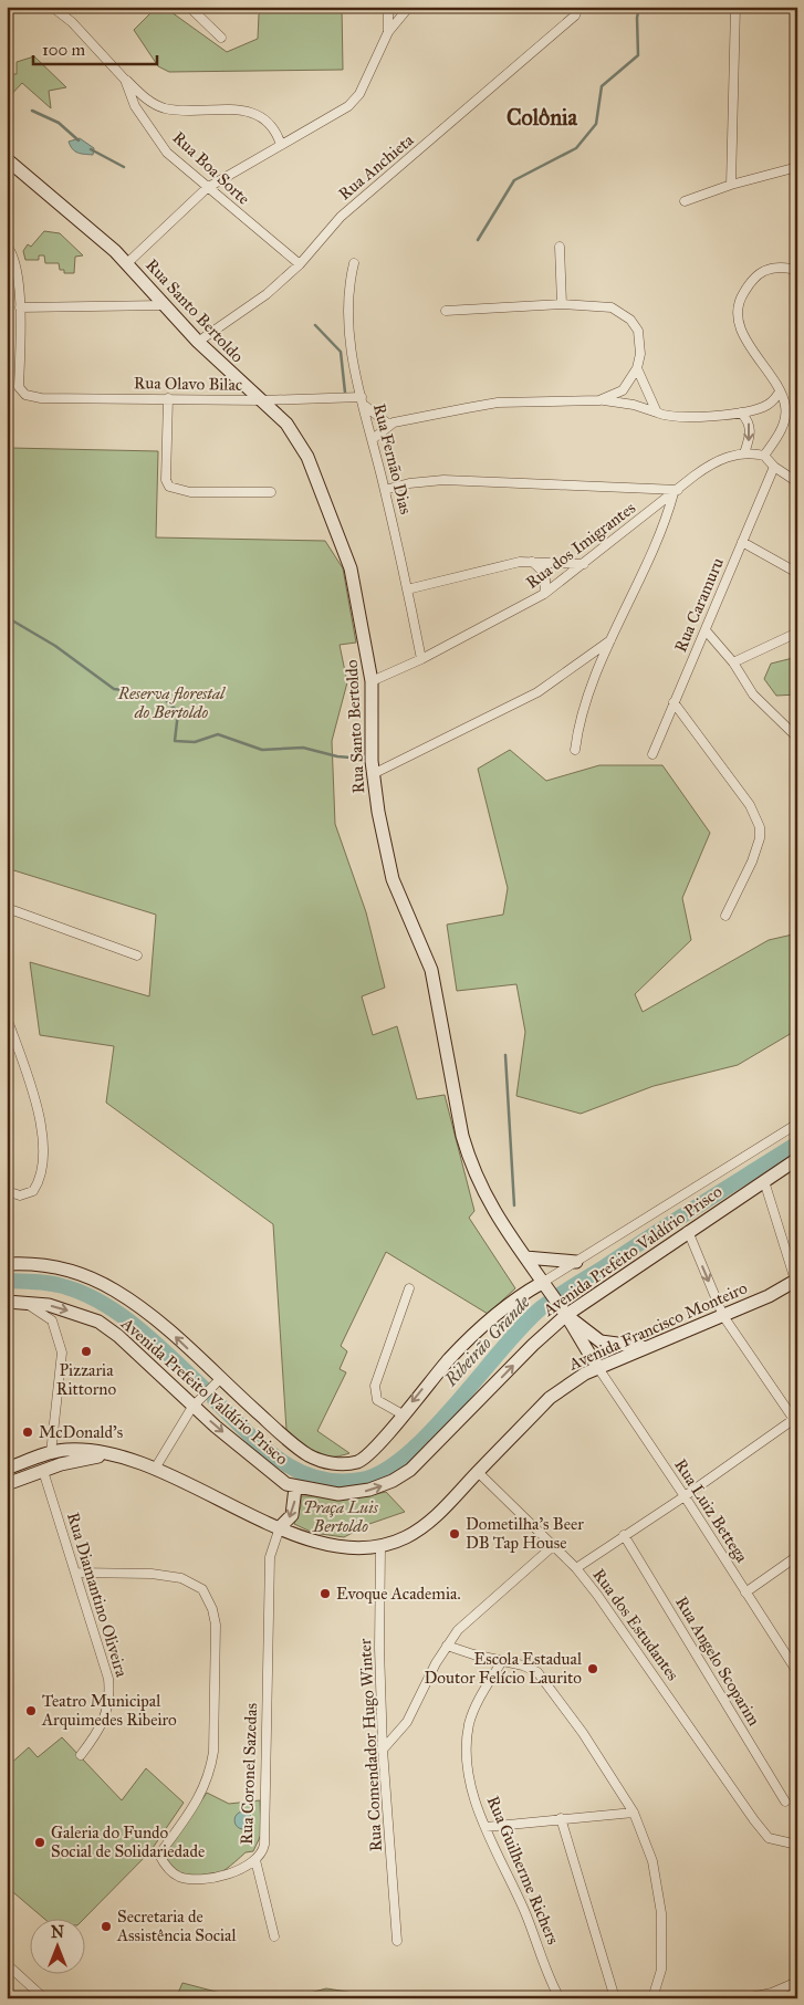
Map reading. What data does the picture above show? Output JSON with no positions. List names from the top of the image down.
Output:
{
  "streets": {
    "main road": ["Rua Santo Bertoldo", "Avenida Prefeito Valdírio Prisco", "Avenida Francisco Monteiro"],
    "street": [
      "Rua Anchieta",
      "Rua Boa Sorte",
      "Rua Olavo Bilac",
      "Rua Fernão Dias",
      "Rua dos Imigrantes",
      "Rua Caramuru",
      "Rua Luiz Bettega",
      "Rua Diamantino Oliveira",
      "Rua dos Estudantes",
      "Rua Angelo Scoparim",
      "Rua Comendador Hugo Winter",
      "Rua Coronel Sazedas",
      "Rua Guilherme Richers"
    ]
  },
  "crossings": [
    ["Rua Anchieta", "Rua Boa Sorte"],
    ["Rua Anchieta", "Rua Santo Bertoldo"],
    ["Rua Santo Bertoldo", "Rua Olavo Bilac"],
    ["Rua Santo Bertoldo", "Rua dos Imigrantes"],
    ["Rua Santo Bertoldo", "Avenida Prefeito Valdírio Prisco"],
    ["Rua Olavo Bilac", "Rua Fernão Dias"],
    ["Rua Fernão Dias", "Rua dos Imigrantes"],
    ["Avenida Francisco Monteiro", "Rua Luiz Bettega"],
    ["Avenida Francisco Monteiro", "Rua Diamantino Oliveira"],
    ["Avenida Francisco Monteiro", "Rua dos Estudantes"],
    ["Avenida Francisco Monteiro", "Rua Comendador Hugo Winter"],
    ["Avenida Francisco Monteiro", "Rua Coronel Sazedas"],
    ["Rua Diamantino Oliveira", "Rua Coronel Sazedas"]
  ],
  "districts": ["Colônia"],
  "water": ["Ribeirão Grande"],
  "parks": ["Reserva florestal do Bertoldo", "Praça Luis Bertoldo"],
  "places": [
    "Pizzaria Rittorno",
    "McDonald's",
    "Dometilha's Beer DB Tap House",
    "Evoque Academia.",
    "Escola Estadual Doutor Felício Laurito",
    "Teatro Municipal Arquimedes Ribeiro",
    "Galeria do Fundo Social de Solidariedade",
    "Secretaria de Assistência Social"
  ],
  "scale_bar": "100 m",
  "north": "top"
}
